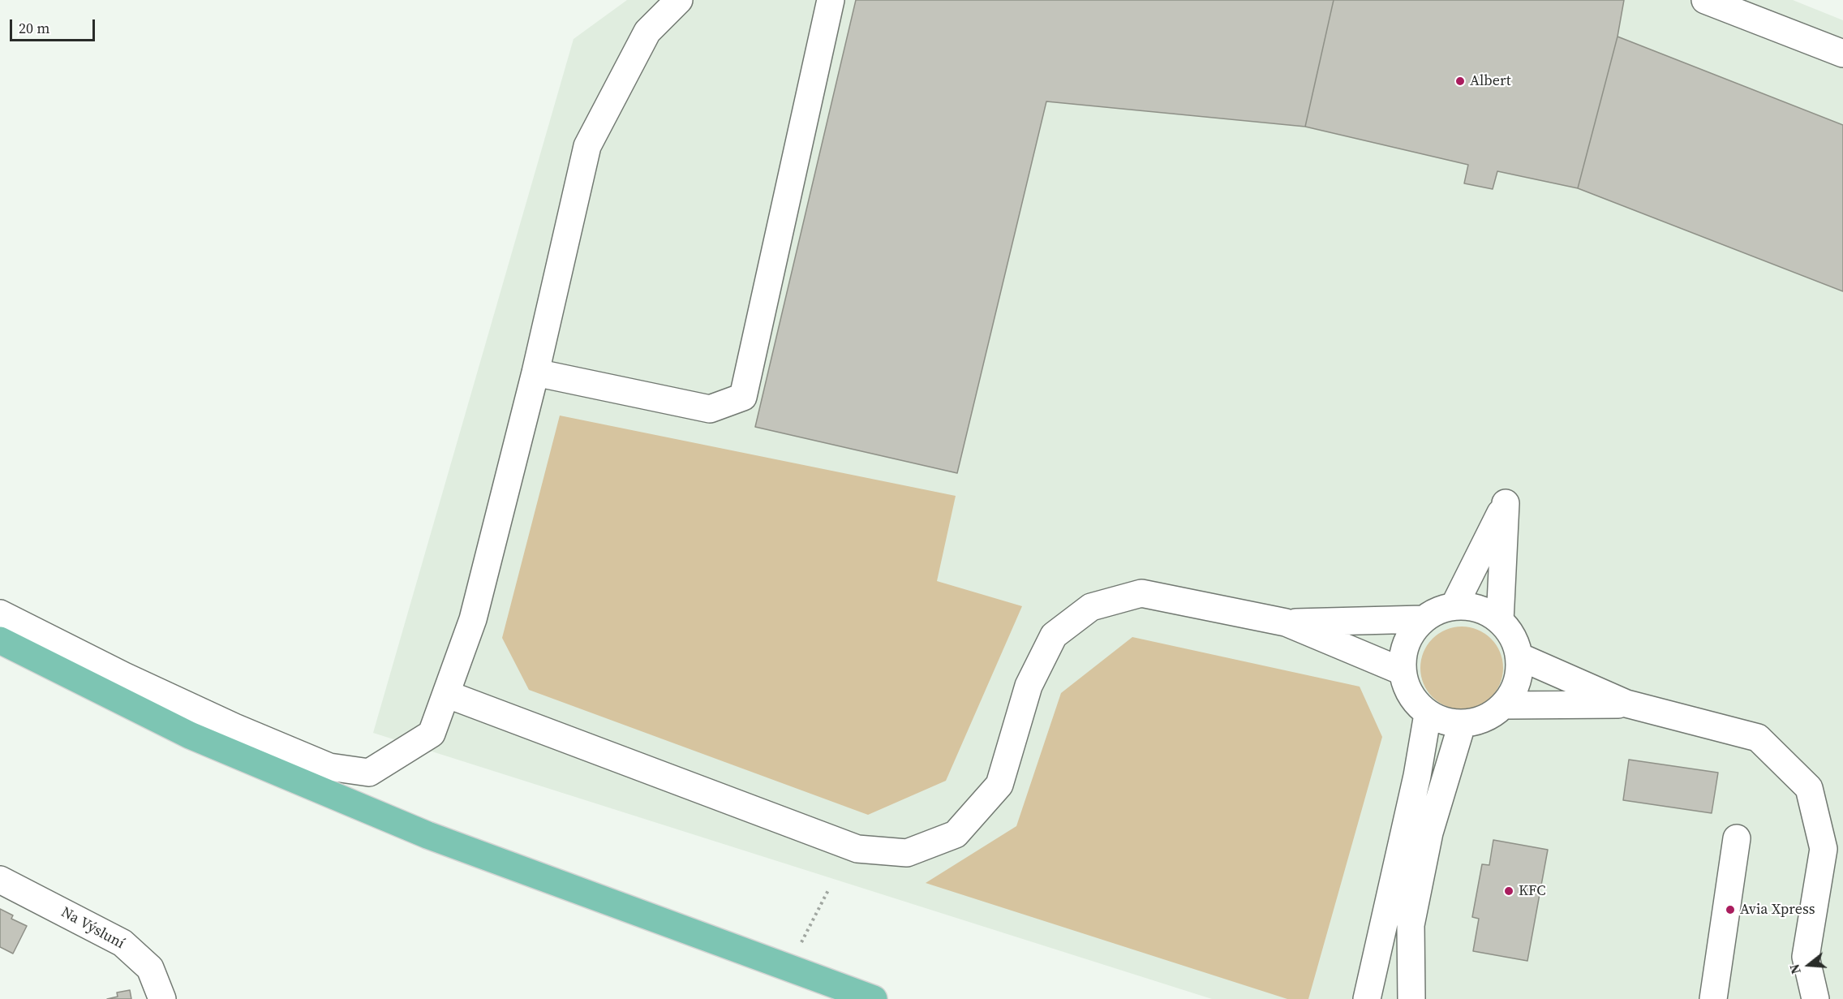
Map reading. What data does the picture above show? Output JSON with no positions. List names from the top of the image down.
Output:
{
  "streets": {
    "street": ["Na Výsluní"]
  },
  "places": ["Albert", "KFC", "Avia Xpress"],
  "scale_bar": "20 m",
  "north": "left"
}
